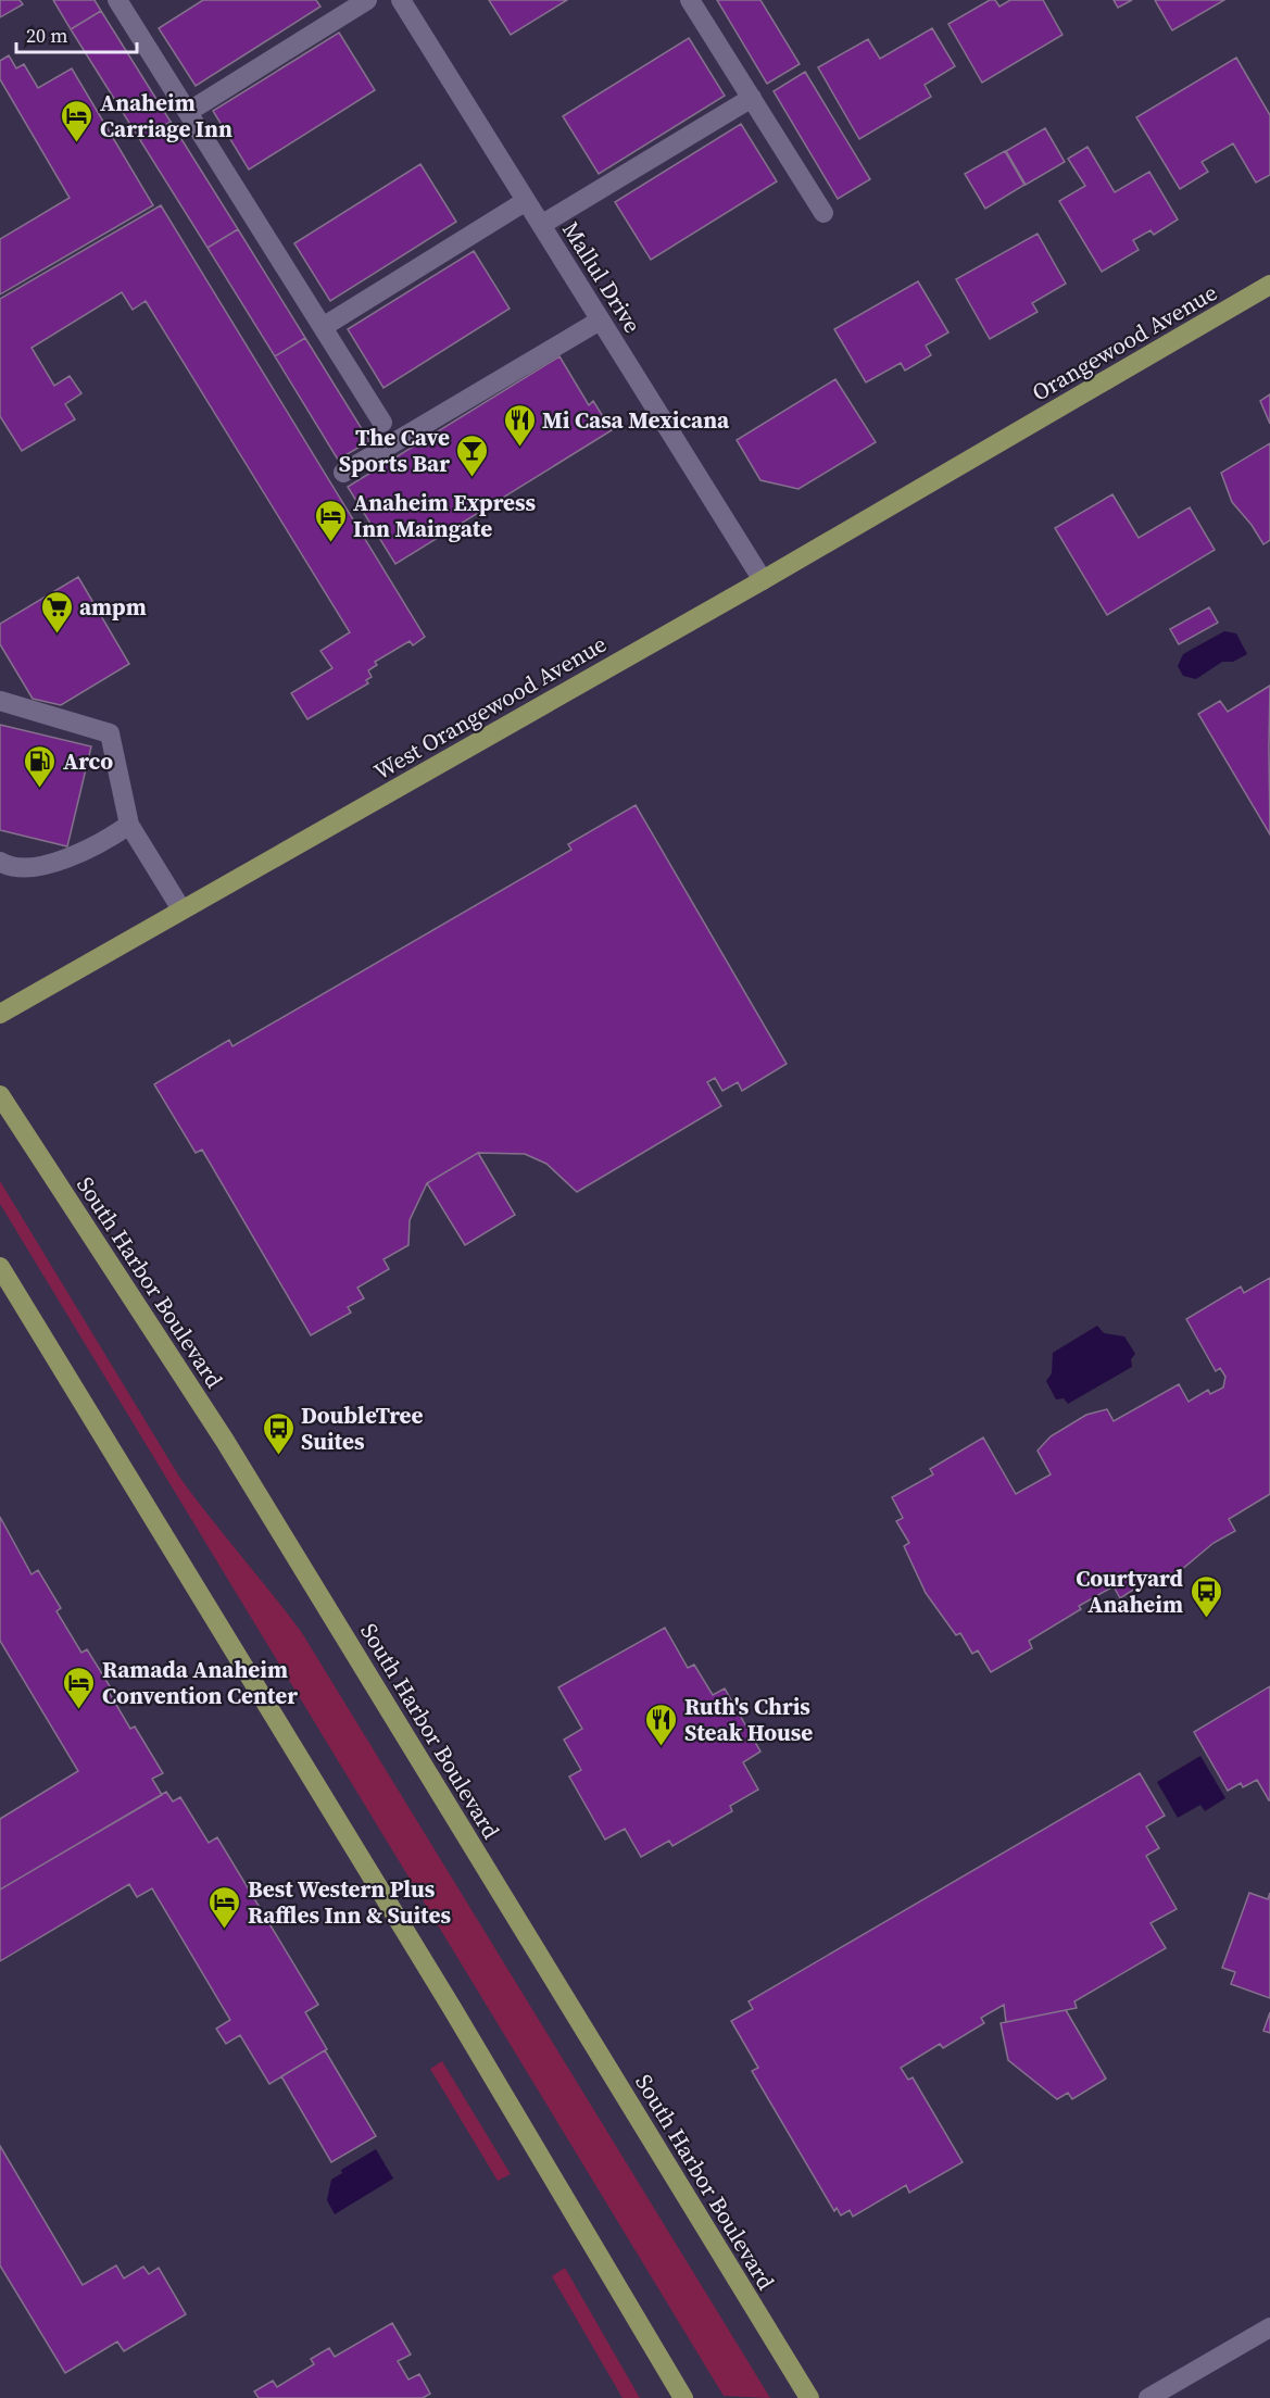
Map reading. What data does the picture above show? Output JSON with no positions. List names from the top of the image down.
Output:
{
  "streets": {
    "main road": ["Orangewood Avenue", "West Orangewood Avenue", "South Harbor Boulevard"],
    "street": ["Mallul Drive"]
  },
  "crossings": [
    ["Mallul Drive", "West Orangewood Avenue"],
    ["Orangewood Avenue", "West Orangewood Avenue"]
  ],
  "places": {
    "hotel": [
      "Anaheim Carriage Inn",
      "Anaheim Express Inn Maingate",
      "Ramada Anaheim Convention Center",
      "Best Western Plus Raffles Inn & Suites"
    ],
    "restaurant": ["Mi Casa Mexicana", "Ruth's Chris Steak House"],
    "bar": ["The Cave Sports Bar"],
    "supermarket": ["ampm"],
    "fuel station": ["Arco"],
    "bus stop": ["DoubleTree Suites", "Courtyard Anaheim"]
  },
  "scale_bar": "20 m"
}
